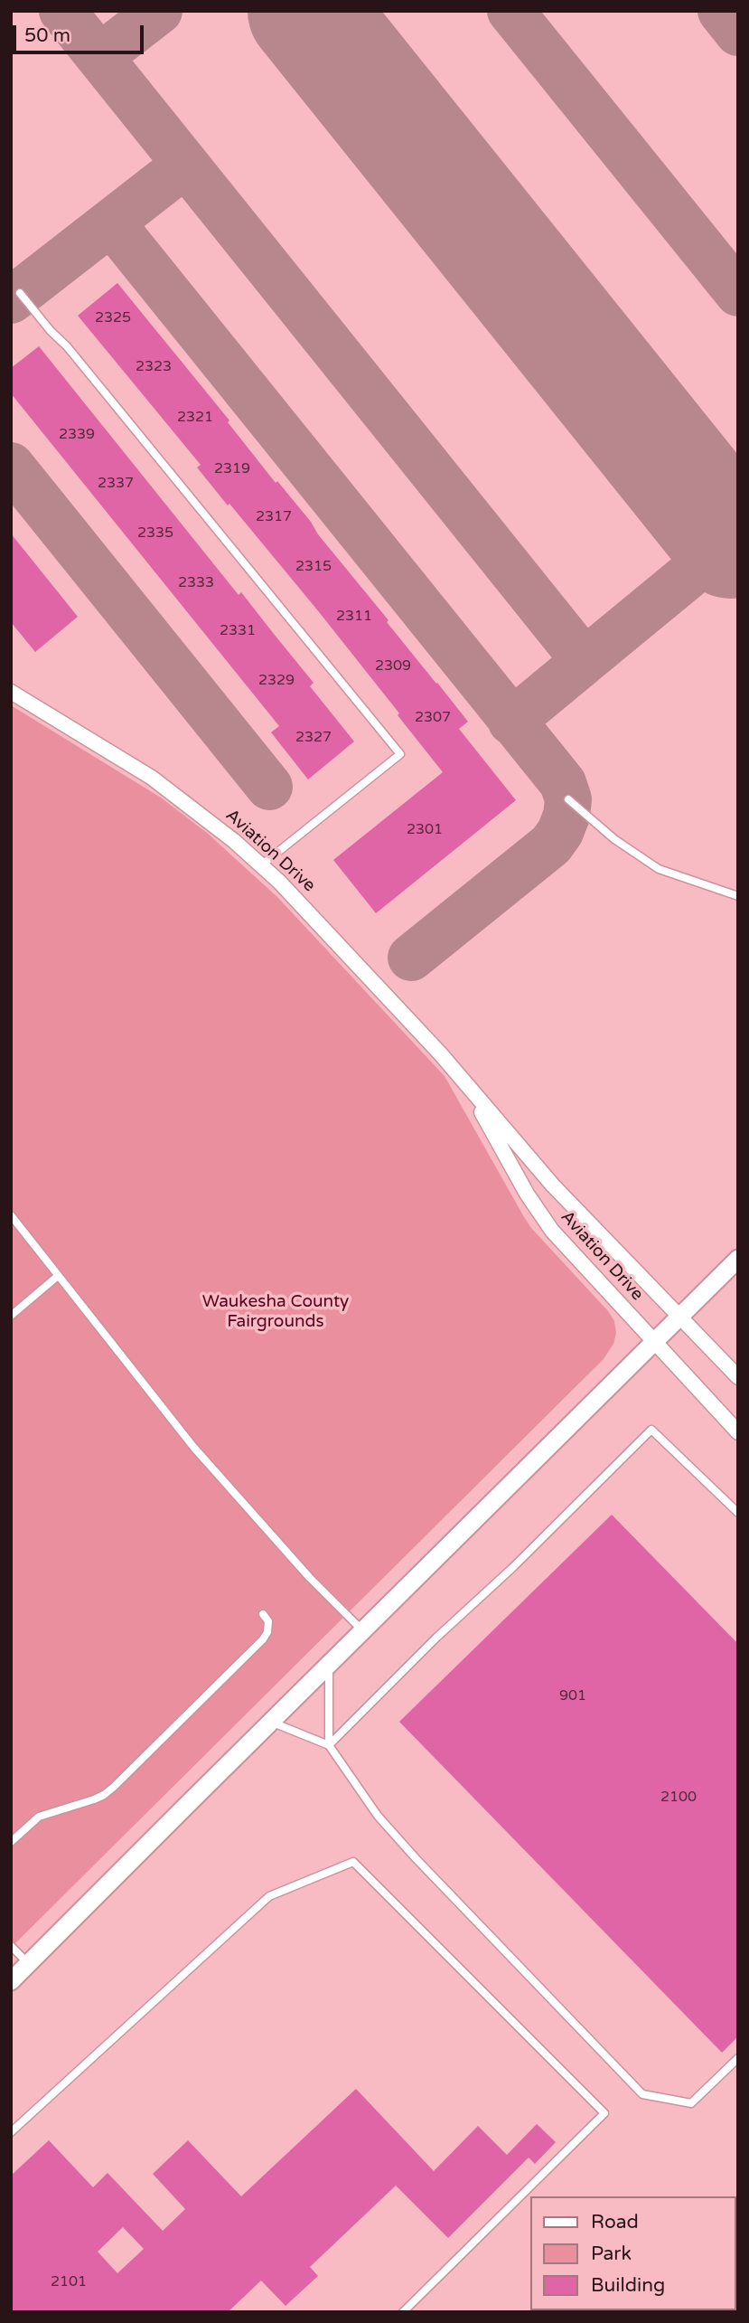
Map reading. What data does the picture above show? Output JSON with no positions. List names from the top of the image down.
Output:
{
  "streets": {
    "street": ["Aviation Drive"]
  },
  "parks": ["Waukesha County Fairgrounds"],
  "house_numbers": [
    "2325",
    "2323",
    "2321",
    "2339",
    "2319",
    "2337",
    "2317",
    "2335",
    "2315",
    "2333",
    "2311",
    "2331",
    "2309",
    "2329",
    "2307",
    "2327",
    "2301",
    "901",
    "2100",
    "2101"
  ],
  "legend": ["Road", "Park", "Building"],
  "scale_bar": "50 m"
}
